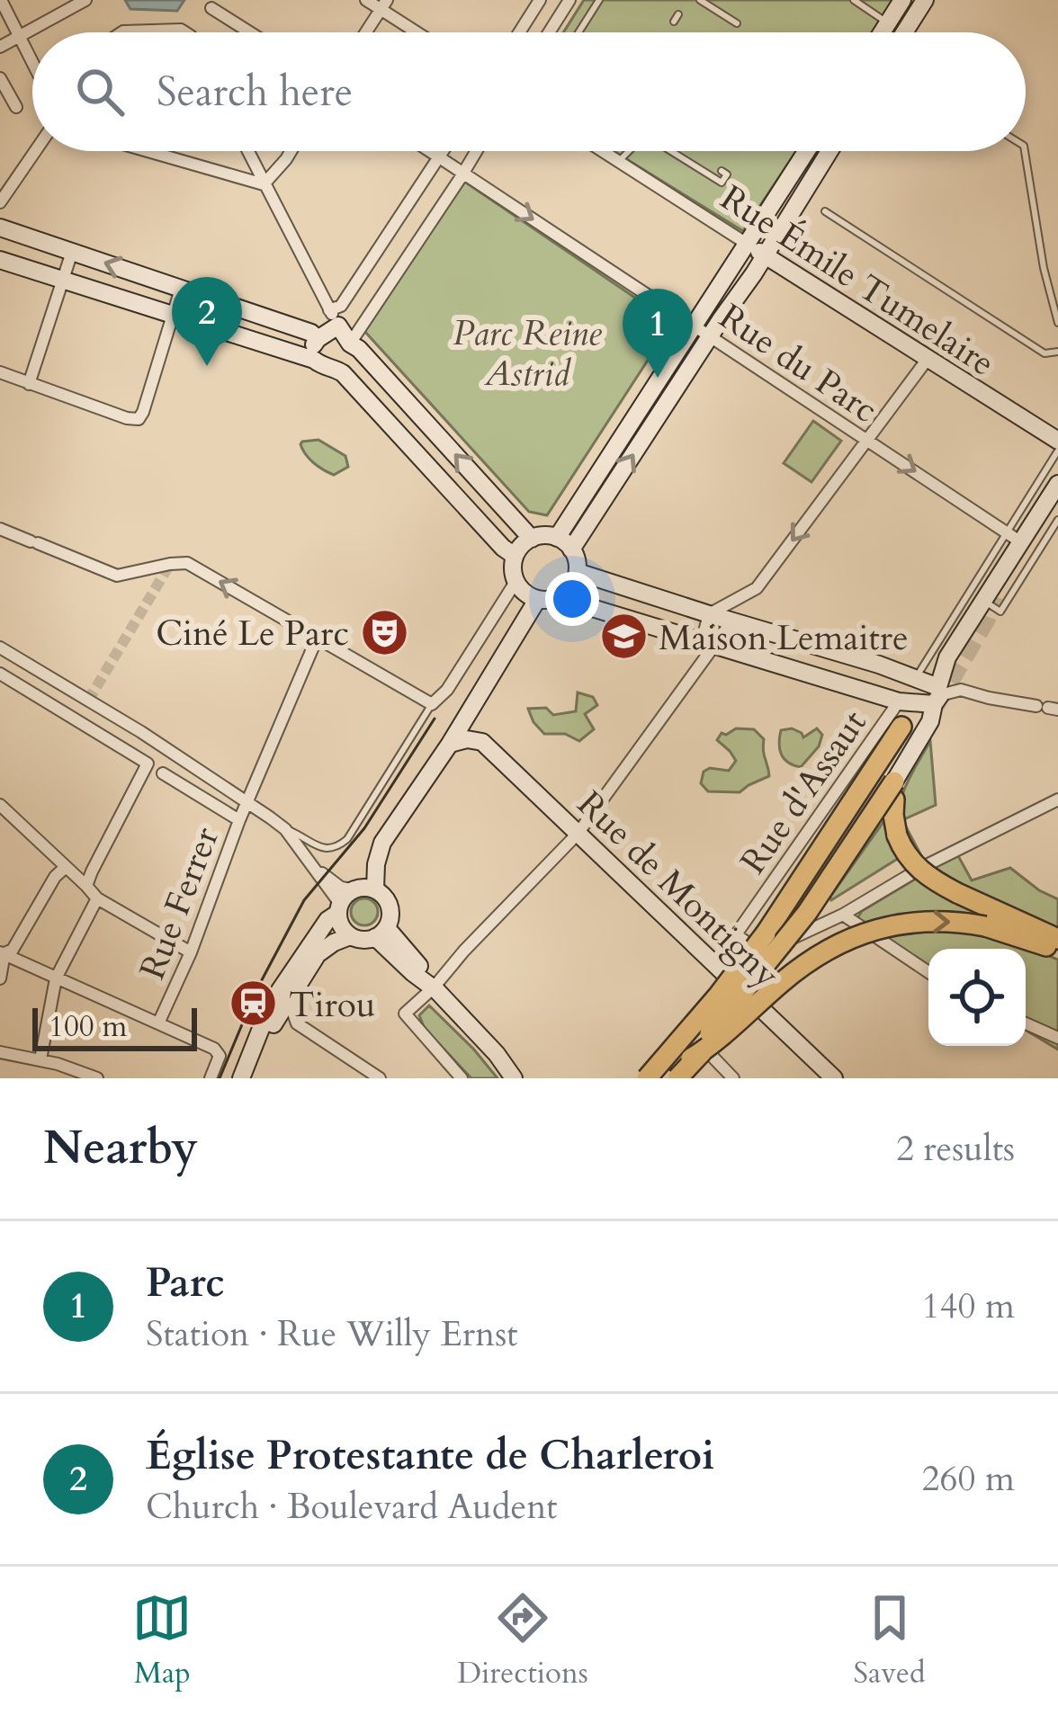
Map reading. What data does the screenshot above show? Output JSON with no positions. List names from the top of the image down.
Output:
{
  "streets": {
    "street": [
      "Rue Émile Tumelaire",
      "Rue du Parc",
      "Rue d'Assaut",
      "Rue de Montigny",
      "Rue Ferrer"
    ]
  },
  "one_way": ["Rue du Parc"],
  "parks": ["Parc Reine Astrid"],
  "places": {
    "theatre": ["Ciné Le Parc"],
    "school or university": ["Maison Lemaitre"],
    "station": ["Tirou"]
  },
  "scale_bar": "100 m",
  "page": {
    "search": "Search here",
    "pins": ["2", "1"],
    "scale": "100 m",
    "heading": ["Nearby", "2 results"],
    "list": [
      {
        "mark": "1",
        "name": "Parc",
        "note": "Station · Rue Willy Ernst",
        "value": "140 m"
      },
      {
        "mark": "2",
        "name": "Église Protestante de Charleroi",
        "note": "Church · Boulevard Audent",
        "value": "260 m"
      }
    ],
    "nav": ["Map", "Directions", "Saved"]
  }
}
